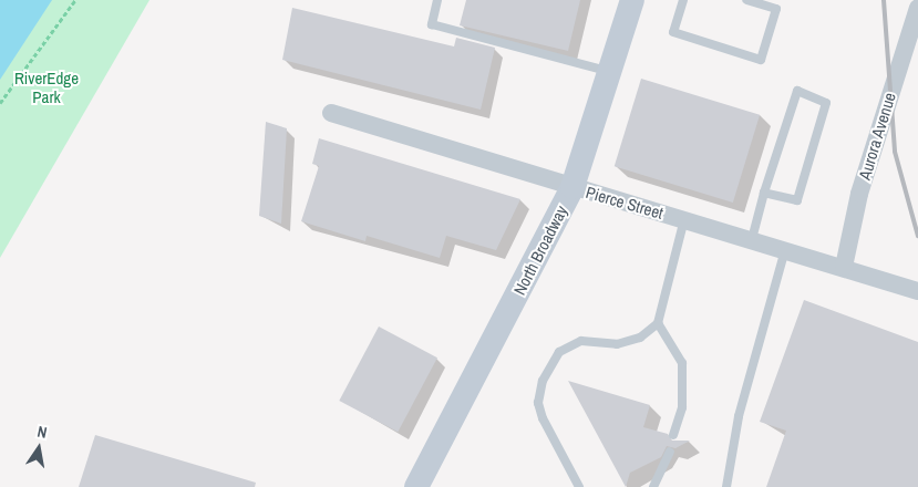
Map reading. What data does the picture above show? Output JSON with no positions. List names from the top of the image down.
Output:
{
  "streets": {
    "main road": ["North Broadway"],
    "street": ["Aurora Avenue", "Pierce Street"]
  },
  "crossings": [
    ["Aurora Avenue", "Pierce Street"],
    ["Pierce Street", "North Broadway"]
  ],
  "parks": ["RiverEdge Park"],
  "north": "top"
}
